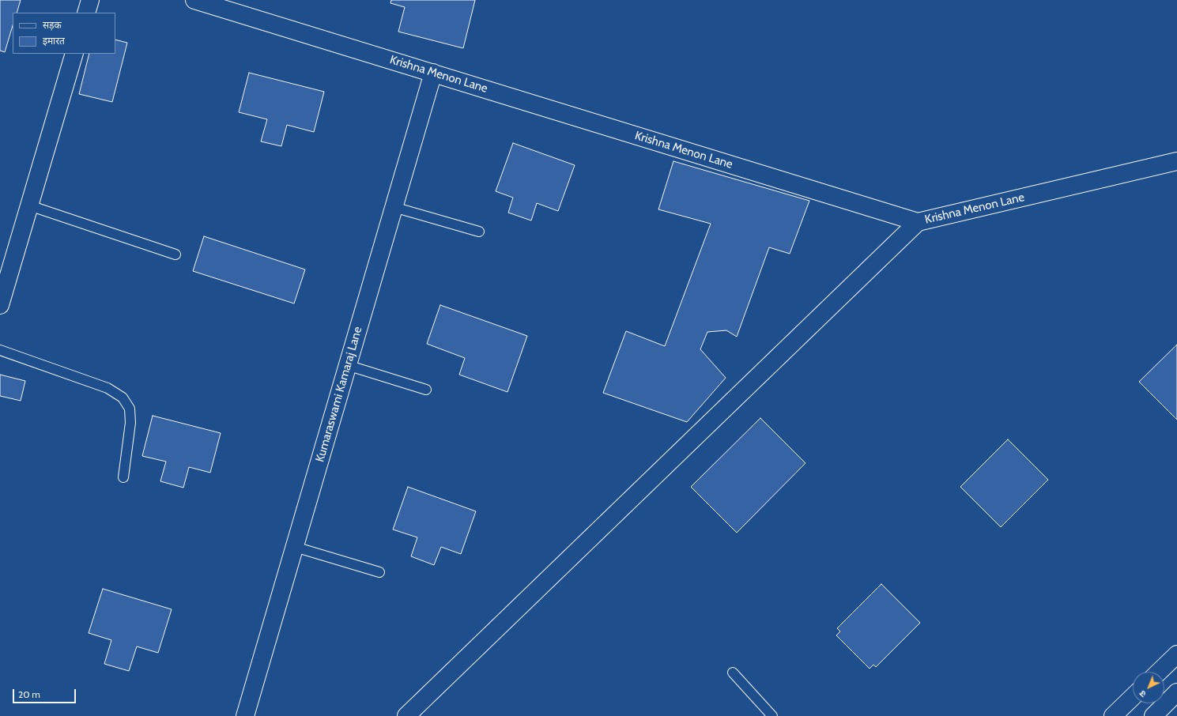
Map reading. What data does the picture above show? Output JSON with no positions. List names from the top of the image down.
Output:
{
  "streets": {
    "street": ["Krishna Menon Lane", "Kumaraswami Kamaraj Lane"]
  },
  "crossings": [
    ["Krishna Menon Lane", "Kumaraswami Kamaraj Lane"]
  ],
  "legend": ["सड़क", "इमारत"],
  "scale_bar": "20 m",
  "north": "bottom left"
}
